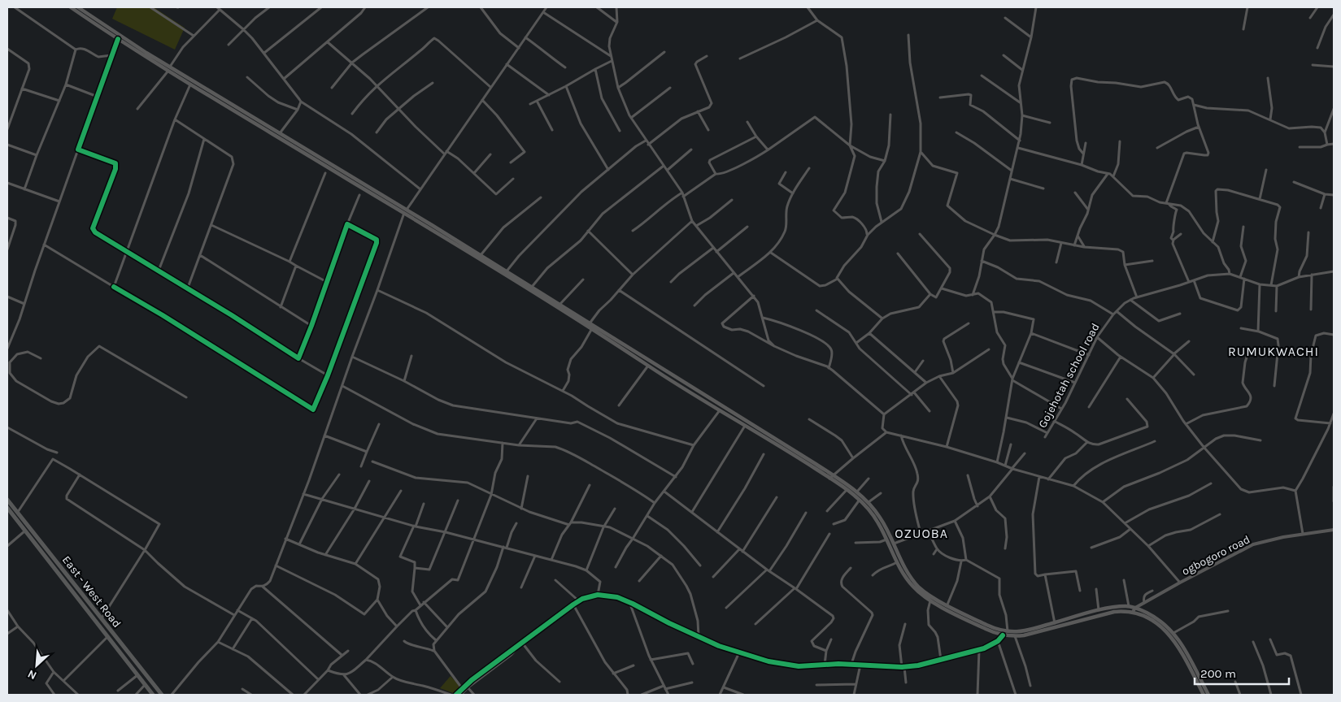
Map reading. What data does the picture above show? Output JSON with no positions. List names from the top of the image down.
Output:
{
  "streets": {
    "main road": ["East - West Road"],
    "street": ["Gojehotah school road", "ogbogoro road"]
  },
  "districts": ["RUMUKWACHI", "OZUOBA"],
  "scale_bar": "200 m",
  "north": "bottom left"
}
